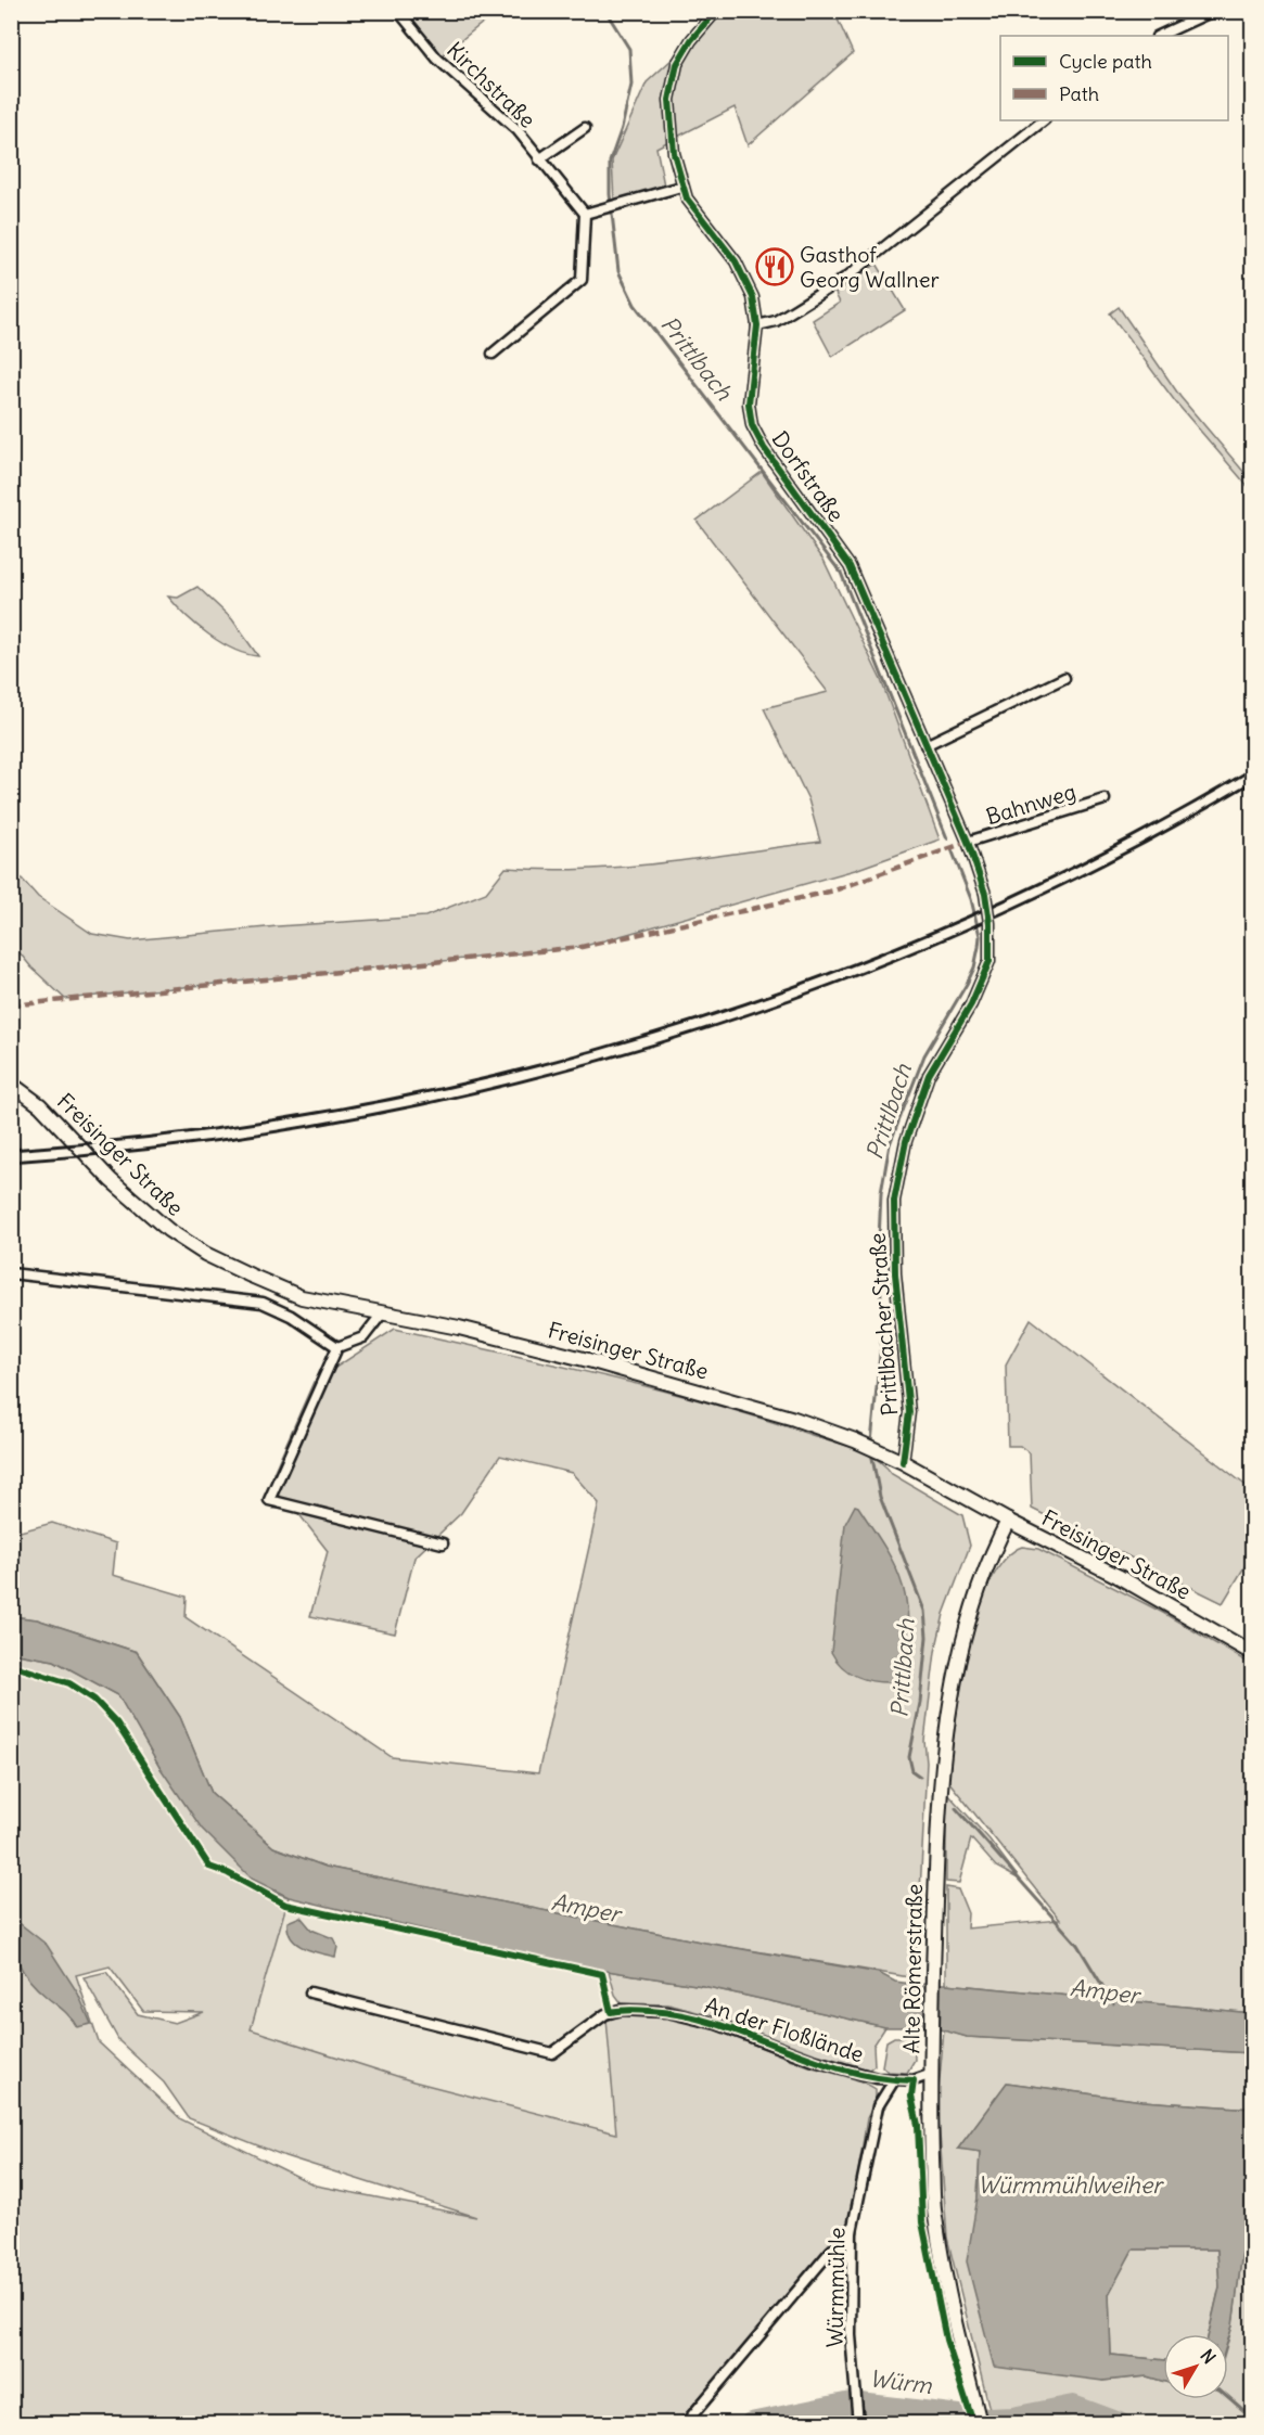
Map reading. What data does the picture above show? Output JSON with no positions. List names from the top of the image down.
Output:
{
  "streets": {
    "main road": ["Freisinger Straße", "Alte Römerstraße"],
    "street": [
      "Kirchstraße",
      "Dorfstraße",
      "Bahnweg",
      "Prittlbacher Straße",
      "An der Floßlände",
      "Würmmühle"
    ]
  },
  "crossings": [
    ["Dorfstraße", "Bahnweg"],
    ["Dorfstraße", "Prittlbacher Straße"],
    ["Freisinger Straße", "Prittlbacher Straße"],
    ["Freisinger Straße", "Alte Römerstraße"],
    ["Alte Römerstraße", "An der Floßlände"],
    ["An der Floßlände", "Würmmühle"]
  ],
  "water": [
    "Prittlbach",
    "Amper",
    "Würmmühlweiher",
    "Würm"
  ],
  "places": {
    "restaurant": ["Gasthof Georg Wallner"]
  },
  "legend": ["Cycle path", "Path"],
  "north": "top right"
}
